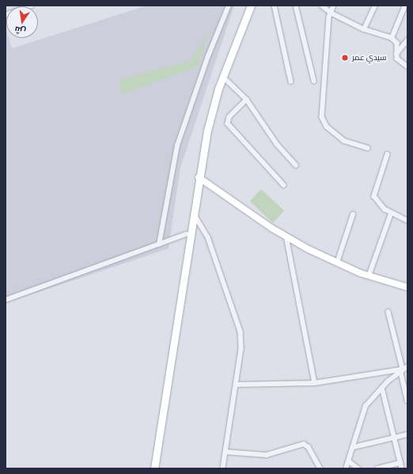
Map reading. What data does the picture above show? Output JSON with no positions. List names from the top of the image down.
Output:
{
  "places": ["سيدي عمر"],
  "north": "bottom"
}
